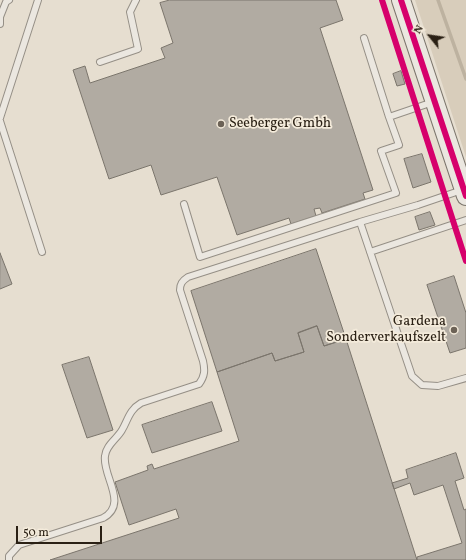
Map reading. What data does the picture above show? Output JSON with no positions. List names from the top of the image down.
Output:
{
  "places": ["Seeberger Gmbh", "Gardena Sonderverkaufszelt"],
  "scale_bar": "50 m",
  "north": "top left"
}
